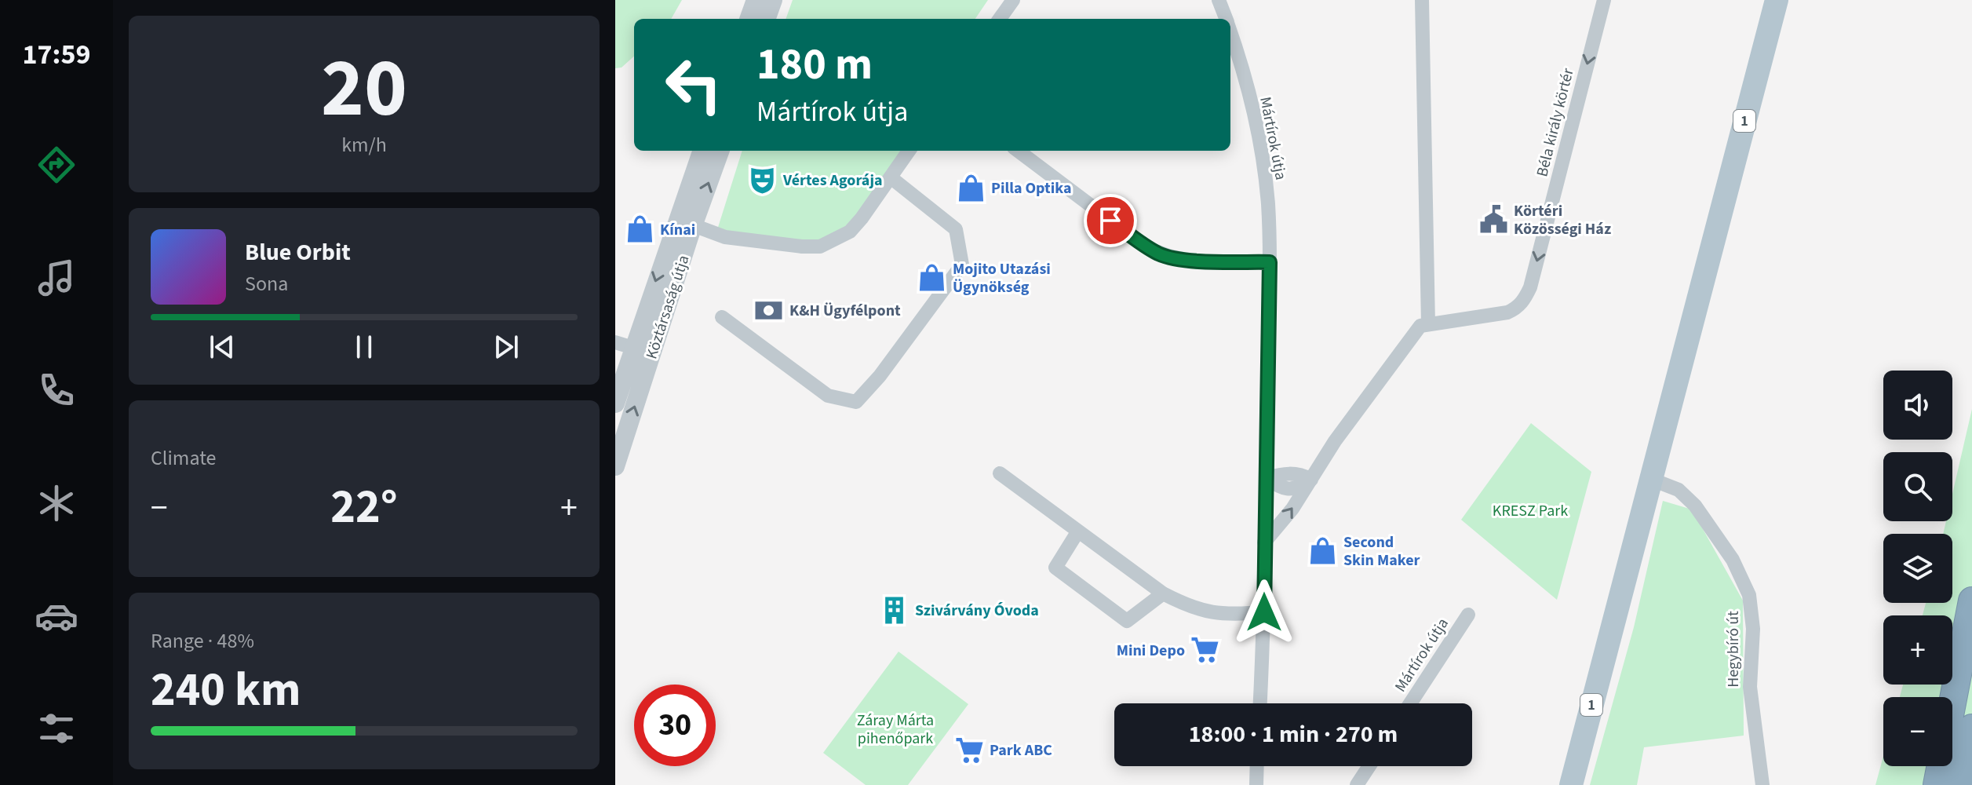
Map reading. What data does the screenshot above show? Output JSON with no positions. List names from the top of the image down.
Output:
{
  "streets": {
    "main road": ["1"],
    "street": [
      "Béla király körtér",
      "Mártírok útja",
      "Köztársaság útja",
      "Hegybíró út"
    ]
  },
  "crossings": [
    ["1", "Hegybíró út"]
  ],
  "one_way": ["Béla király körtér"],
  "parks": ["KRESZ Park", "Záray Márta pihenőpark"],
  "places": {
    "theatre": ["Vértes Agorája"],
    "shop": [
      "Pilla Optika",
      "Kínai",
      "Mojito Utazási Ügynökség",
      "Second Skin Maker"
    ],
    "public building": ["Körtéri Közösségi Ház"],
    "bank": ["K&H Ügyfélpont"],
    "building": ["Szivárvány Óvoda"],
    "supermarket": ["Mini Depo", "Park ABC"]
  },
  "page": {
    "tabs": "17:59",
    "tile": [
      ["20", "km/h"],
      "Climate",
      ["Range · 48%", "240 km"]
    ],
    "turn": ["180 m", "Mártírok útja"],
    "song": ["Blue Orbit", "Sona"],
    "map_buttons": ["+", "−"],
    "heat": ["−", "22°", "+"],
    "limit": "30",
    "trip": "18:00 · 1 min · 270 m"
  }
}
